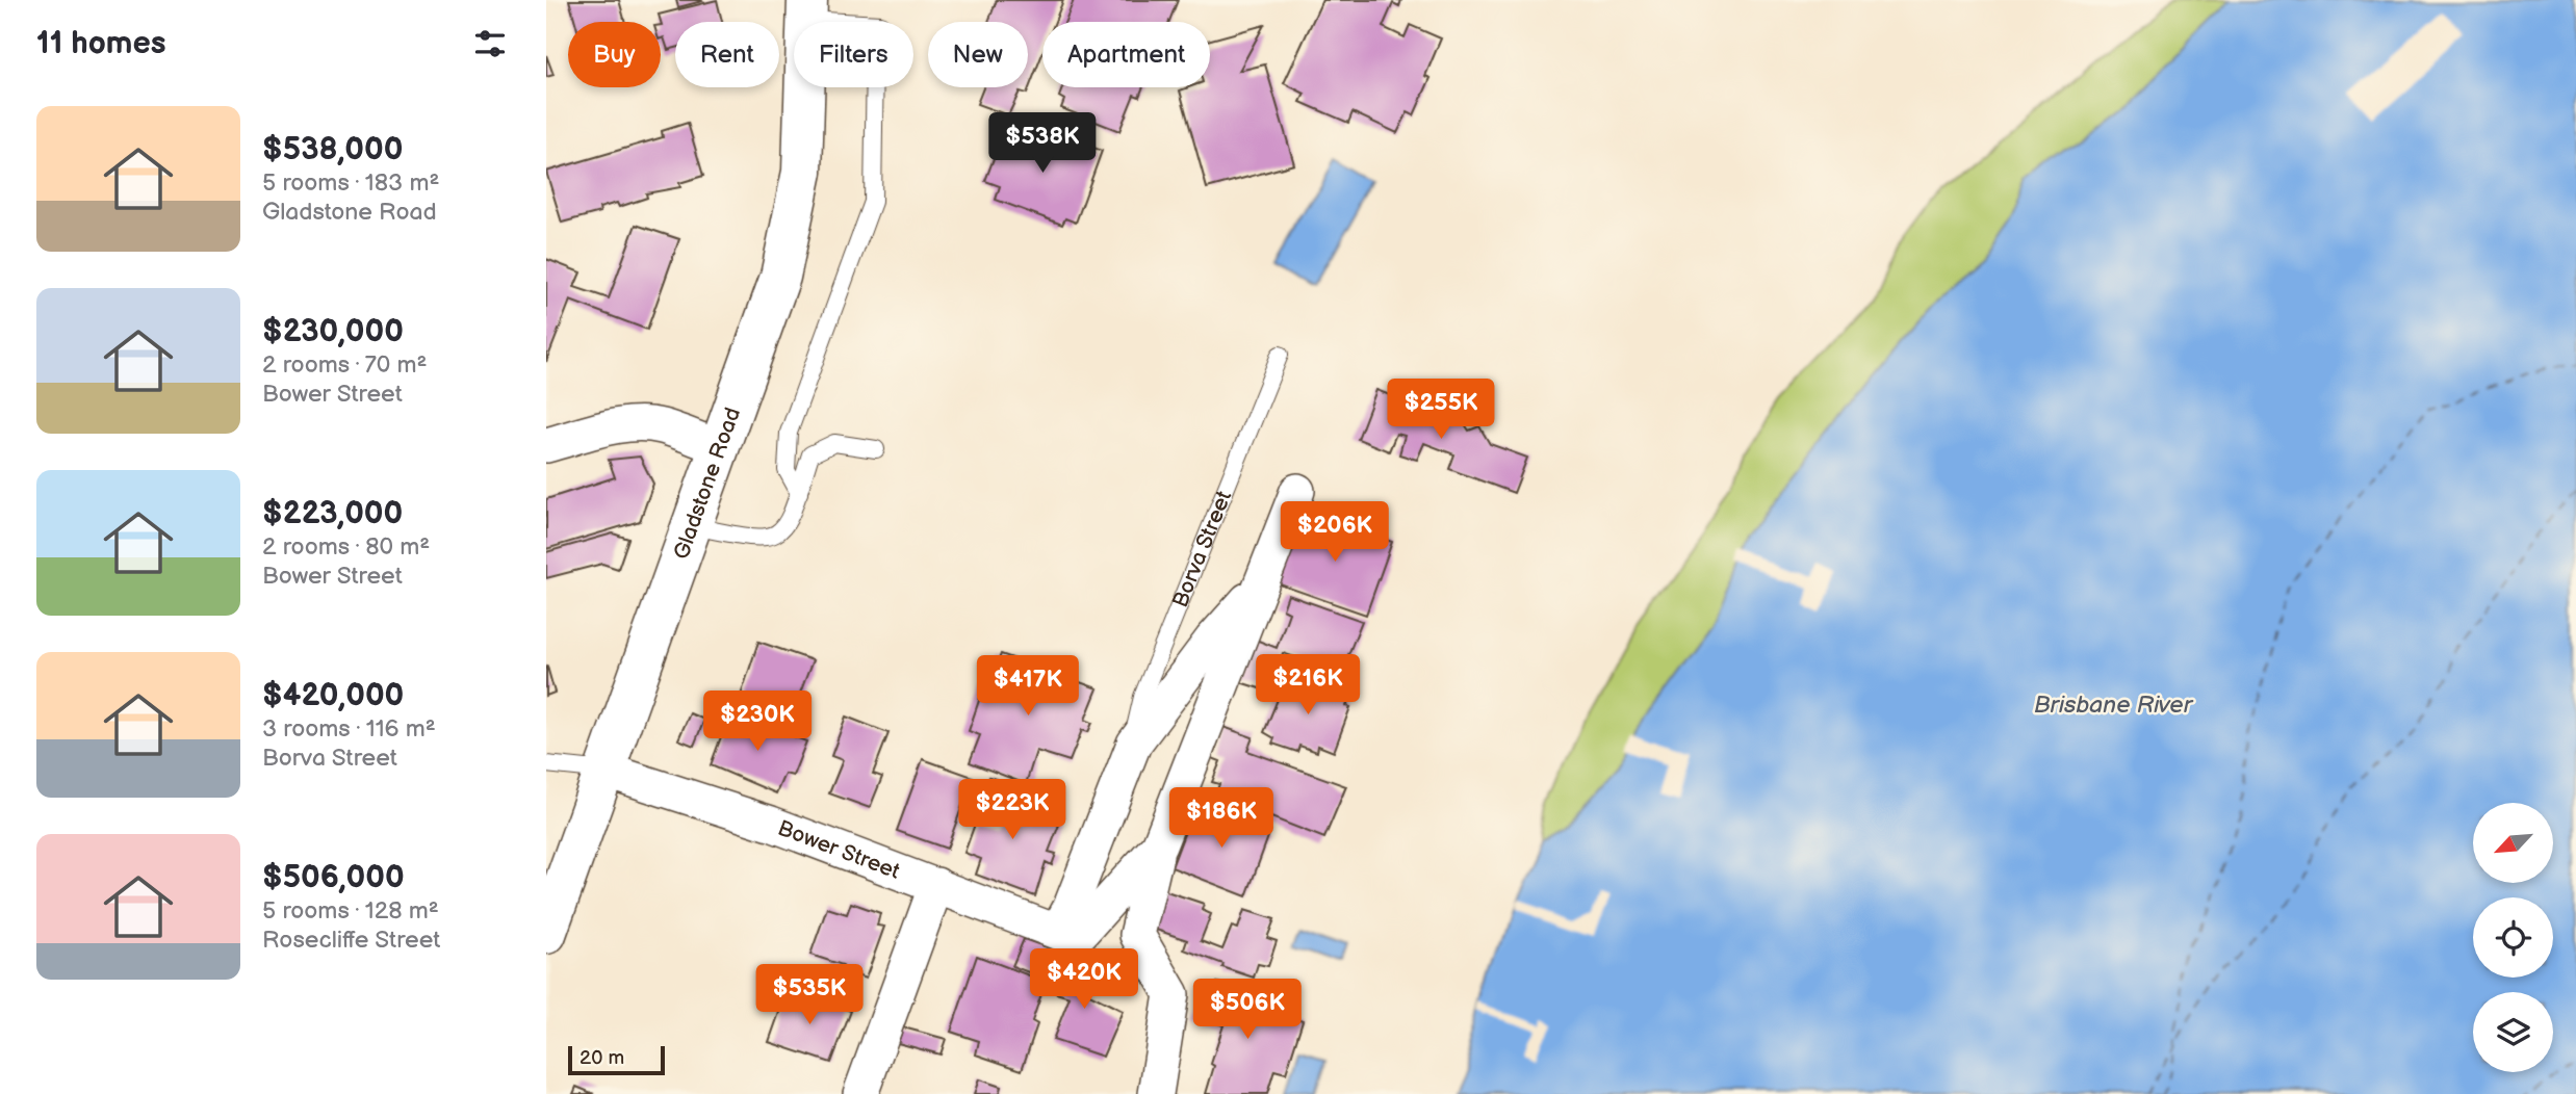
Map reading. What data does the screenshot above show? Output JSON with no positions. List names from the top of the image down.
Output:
{
  "streets": {
    "main road": ["Gladstone Road"],
    "street": ["Borva Street", "Bower Street"]
  },
  "crossings": [
    ["Gladstone Road", "Bower Street"],
    ["Borva Street", "Bower Street"]
  ],
  "water": ["Brisbane River"],
  "scale_bar": "20 m",
  "north": "bottom left",
  "page": {
    "heading": "11 homes",
    "chip": [
      "Buy",
      "Rent",
      "Filters",
      "New",
      "Apartment"
    ],
    "list": [
      {
        "name": "$538,000",
        "note": "5 rooms · 183 m² · Gladstone Road"
      },
      {
        "name": "$230,000",
        "note": "2 rooms · 70 m² · Bower Street"
      },
      {
        "name": "$223,000",
        "note": "2 rooms · 80 m² · Bower Street"
      },
      {
        "name": "$420,000",
        "note": "3 rooms · 116 m² · Borva Street"
      },
      {
        "name": "$506,000",
        "note": "5 rooms · 128 m² · Rosecliffe Street"
      }
    ],
    "price": [
      "$538K",
      "$255K",
      "$206K",
      "$216K",
      "$417K",
      "$230K",
      "$223K",
      "$186K",
      "$420K",
      "$535K",
      "$506K"
    ],
    "scale": "20 m"
  }
}
